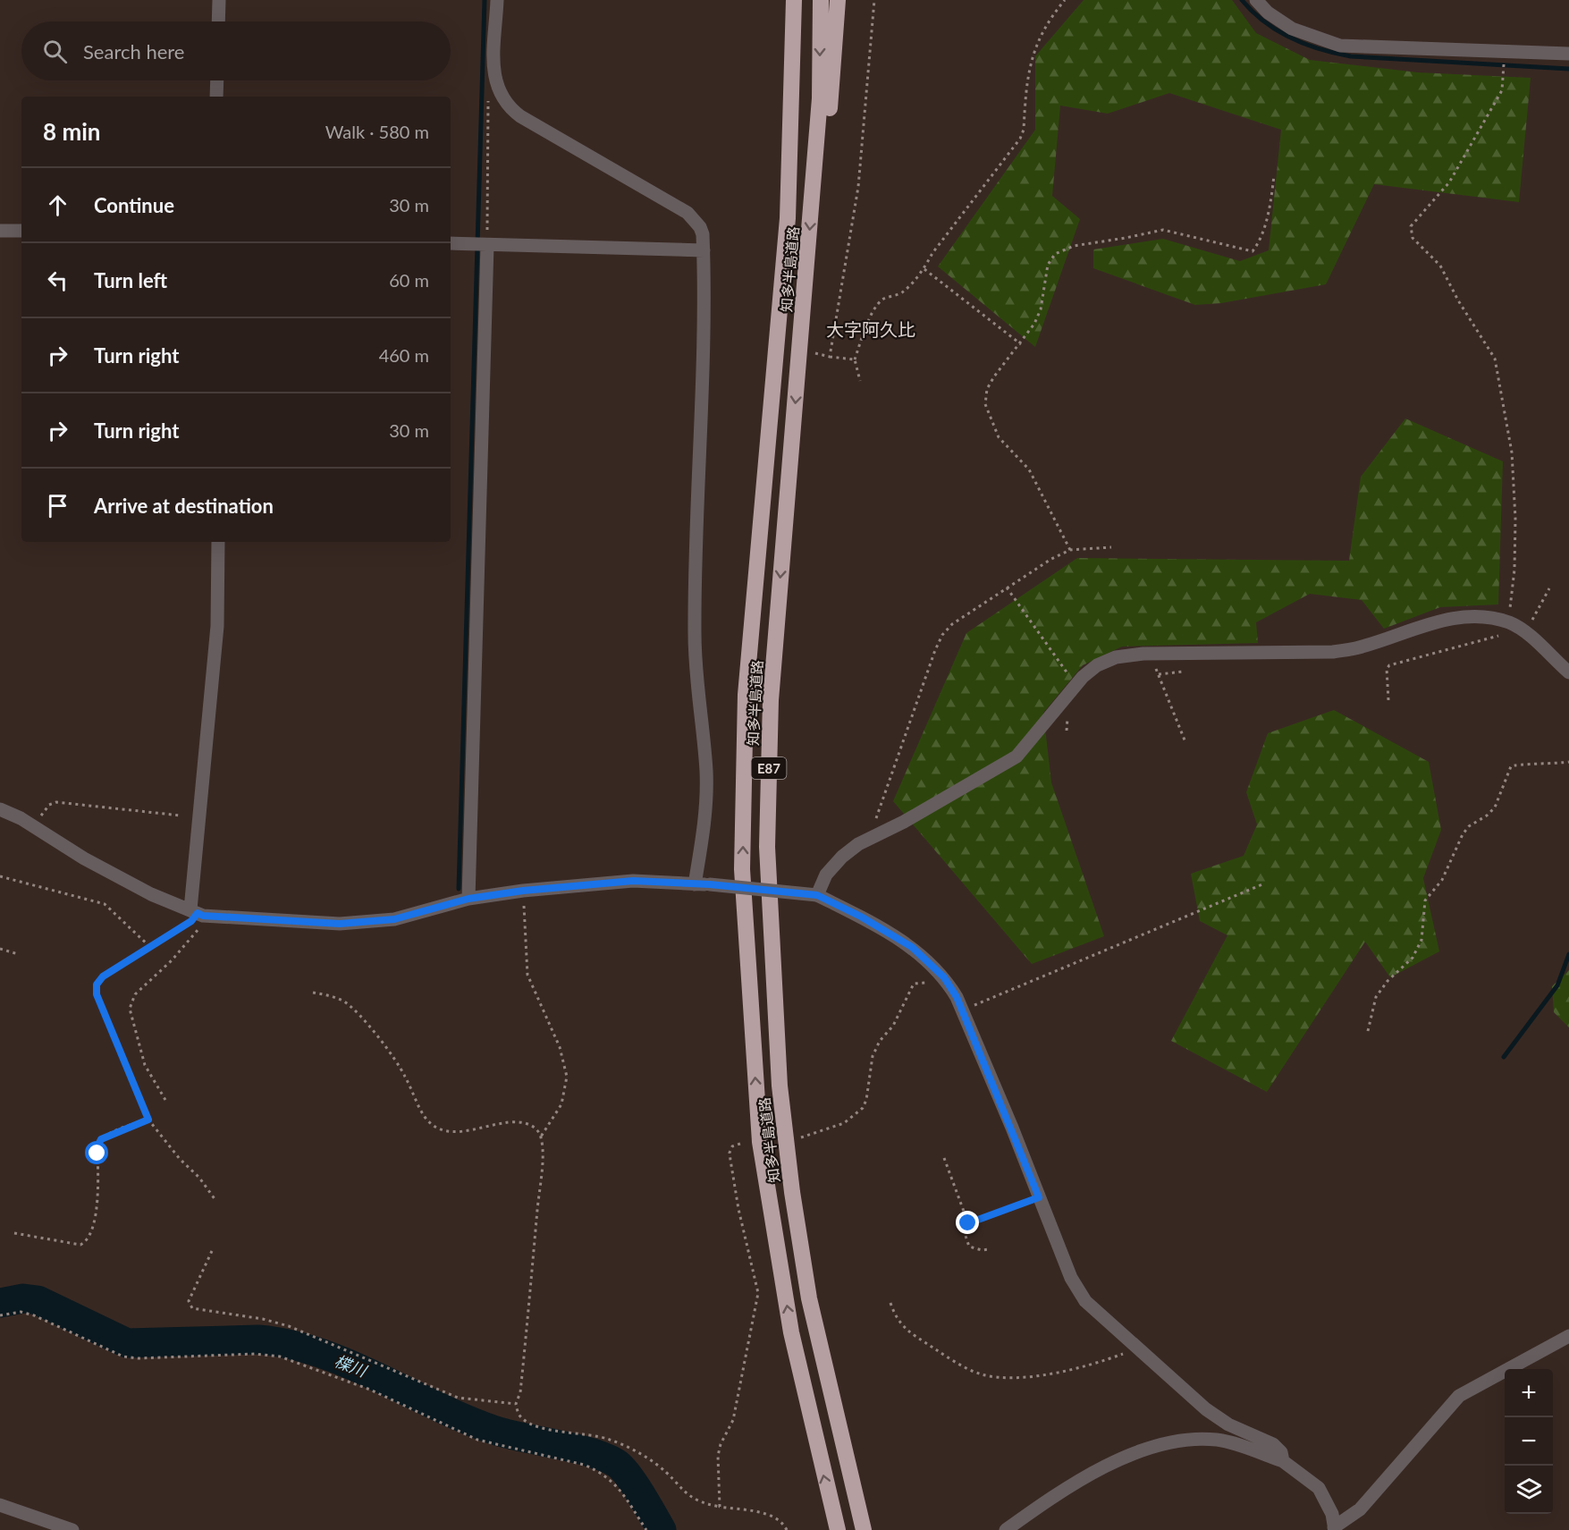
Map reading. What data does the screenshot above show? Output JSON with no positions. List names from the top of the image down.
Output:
{
  "streets": {
    "highway": ["知多半島道路", "E87"]
  },
  "districts": ["大字阿久比"],
  "water": ["楪川"],
  "page": {
    "search": "Search here",
    "heading": ["8 min", "Walk · 580 m"],
    "list": [
      ["Continue", "30 m"],
      ["Turn left", "60 m"],
      ["Turn right", "460 m"],
      ["Turn right", "30 m"],
      "Arrive at destination"
    ],
    "map_buttons": ["+", "−"]
  }
}
